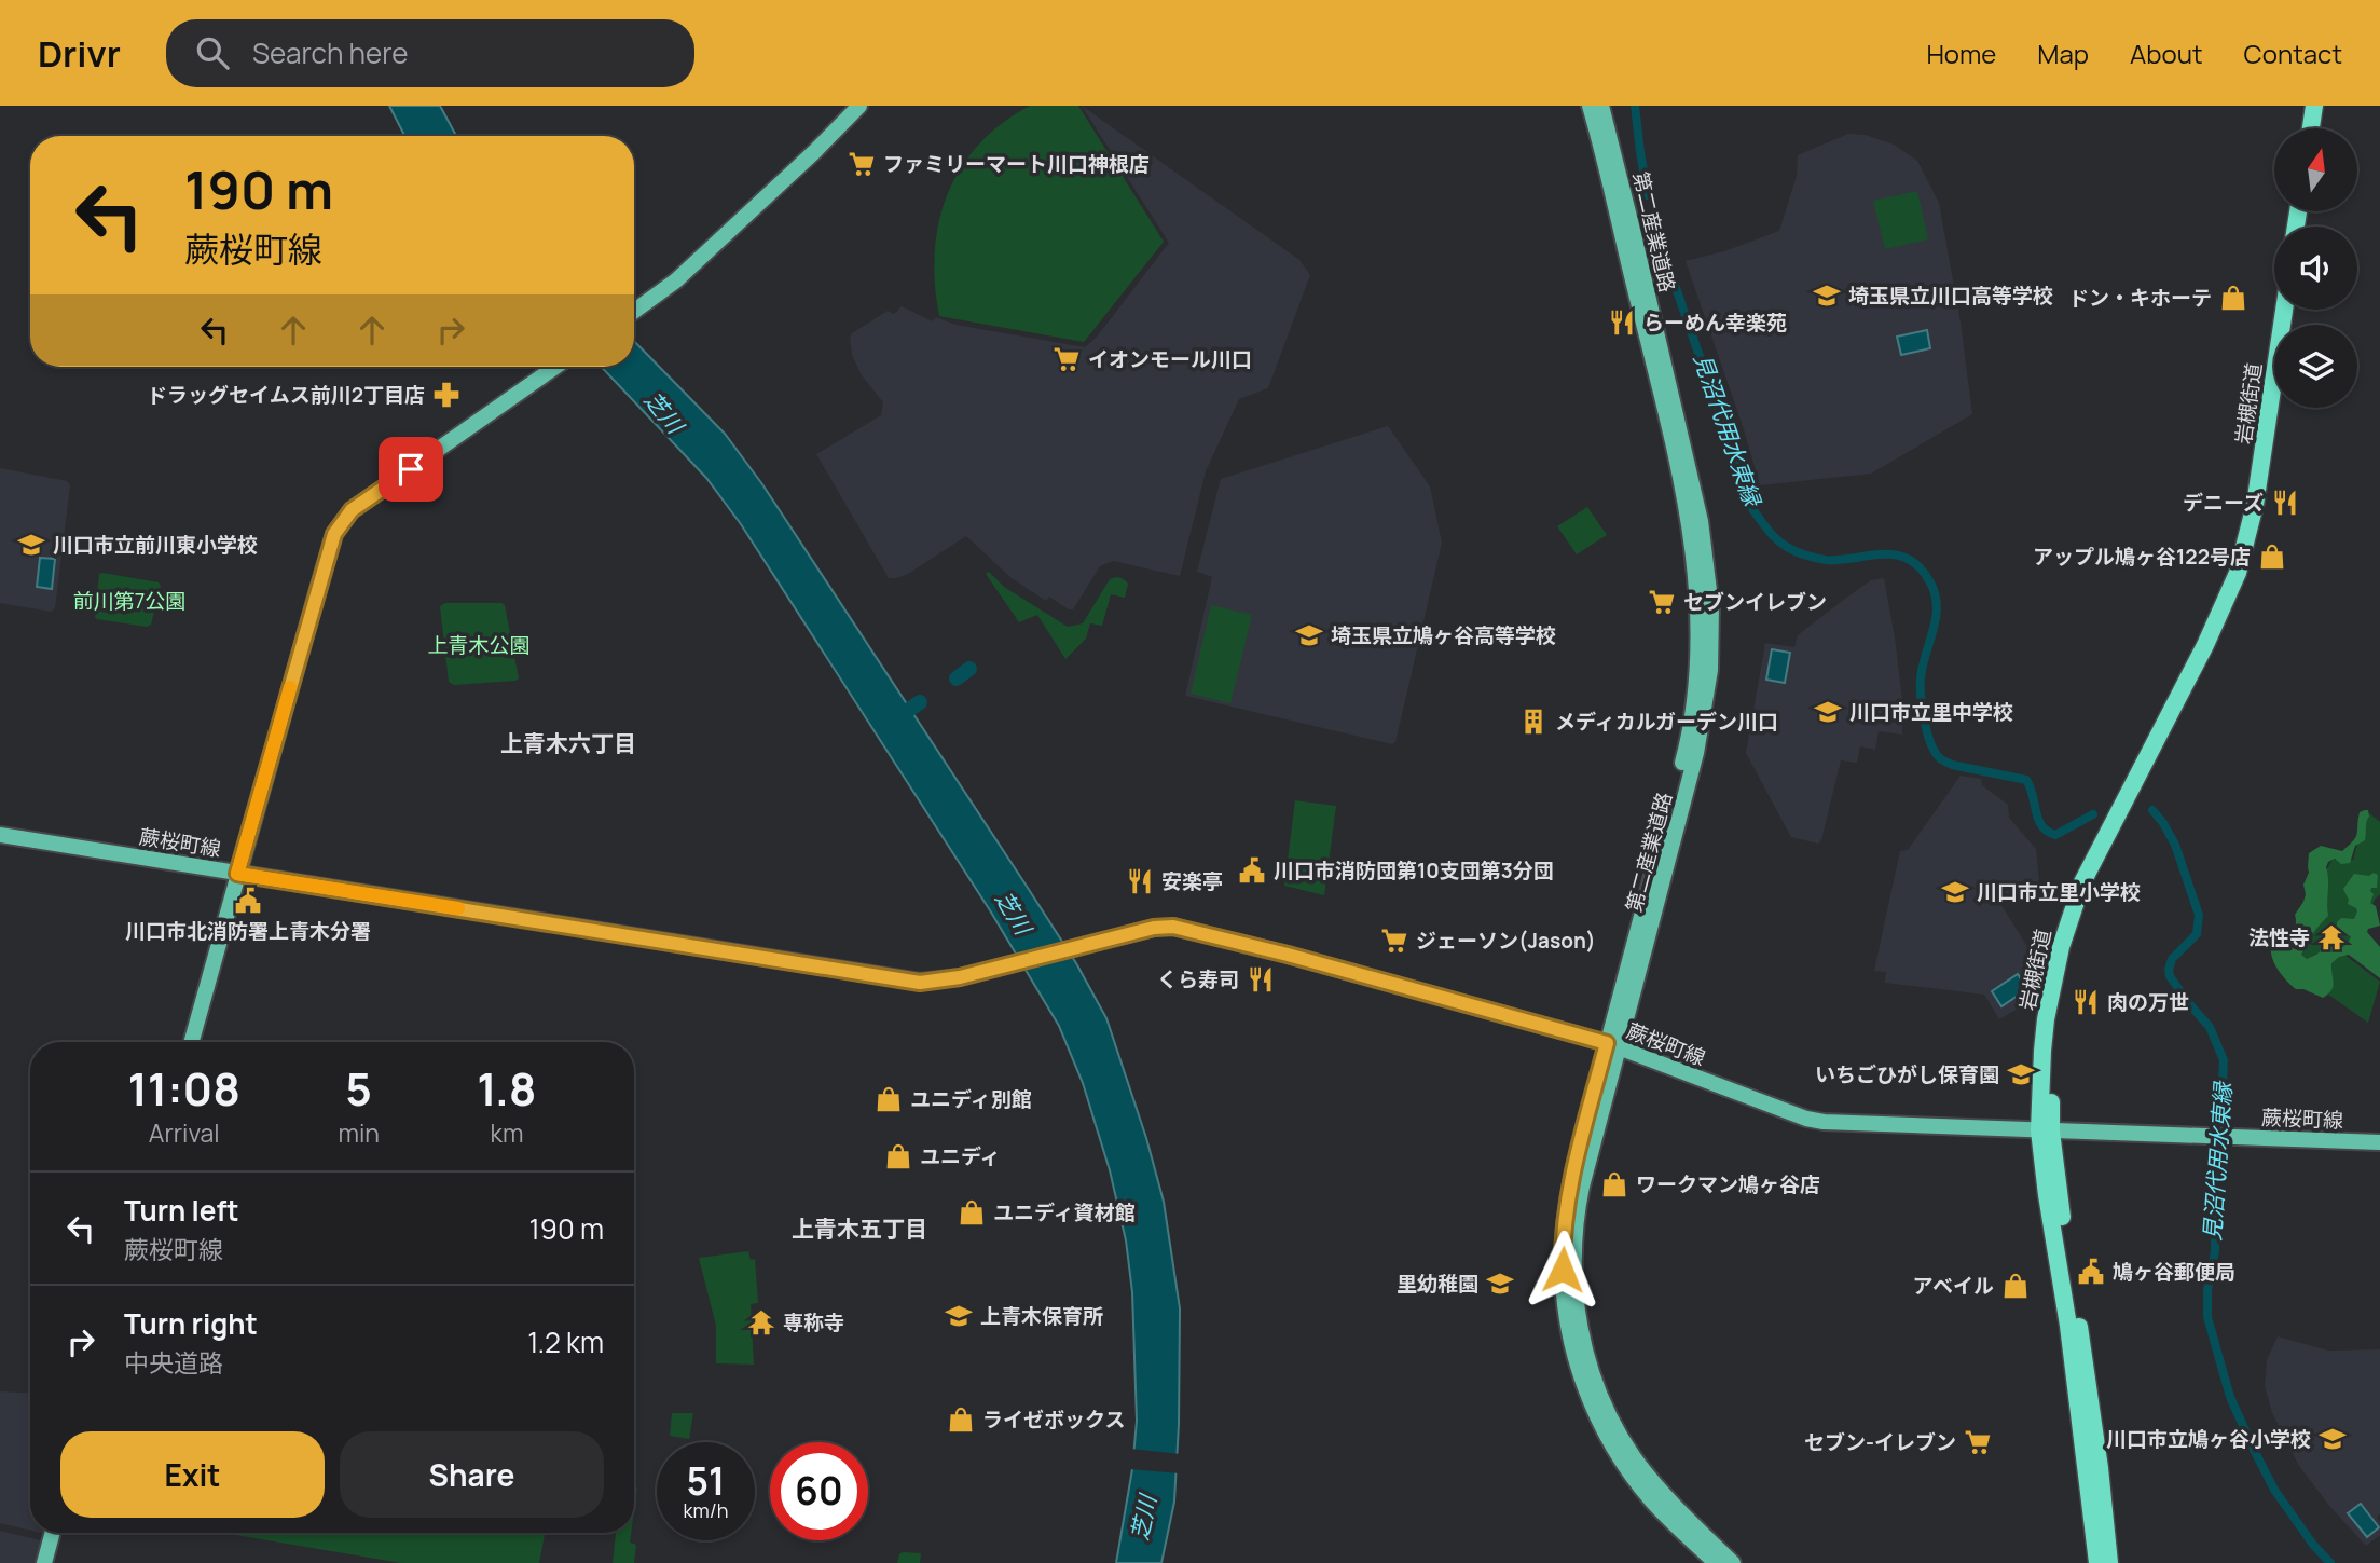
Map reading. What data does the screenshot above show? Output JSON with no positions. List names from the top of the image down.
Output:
{
  "streets": {
    "highway": ["岩槻街道"],
    "main road": ["第二産業道路", "蕨桜町線"]
  },
  "crossings": [
    ["第二産業道路", "蕨桜町線"],
    ["岩槻街道", "蕨桜町線"]
  ],
  "districts": ["上青木六丁目", "上青木五丁目"],
  "water": ["芝川", "見沼代用水東縁"],
  "parks": ["前川第7公園", "上青木公園"],
  "places": {
    "supermarket": [
      "ファミリーマート川口神根店",
      "イオンモール川口",
      "セブンイレブン",
      "ジェーソン(Jason)",
      "セブン-イレブン"
    ],
    "school or university": [
      "埼玉県立川口高等学校",
      "川口市立前川東小学校",
      "埼玉県立鳩ヶ谷高等学校",
      "川口市立里中学校",
      "川口市立里小学校",
      "いちごひがし保育園",
      "里幼稚園",
      "上青木保育所",
      "川口市立鳩ヶ谷小学校"
    ],
    "shop": [
      "ドン・キホーテ",
      "アップル鳩ヶ谷122号店",
      "ユニディ別館",
      "ユニディ",
      "ワークマン鳩ヶ谷店",
      "ユニディ資材館",
      "アベイル",
      "ライゼボックス"
    ],
    "restaurant": [
      "らーめん幸楽苑",
      "デニーズ",
      "安楽亭",
      "くら寿司",
      "肉の万世"
    ],
    "pharmacy": ["ドラッグセイムス前川2丁目店"],
    "building": ["メディカルガーデン川口"],
    "public building": ["川口市消防団第10支団第3分団", "川口市北消防署上青木分署", "鳩ヶ谷郵便局"],
    "temple": ["法性寺", "専称寺"]
  },
  "north": "top",
  "page": {
    "header": "Drivr",
    "search": "Search here",
    "nav": [
      "Home",
      "Map",
      "About",
      "Contact"
    ],
    "turn": ["190 m", "蕨桜町線"],
    "eta": [
      "11:08",
      "Arrival",
      "5",
      "min",
      "1.8",
      "km"
    ],
    "list": [
      {
        "name": "Turn left",
        "note": "蕨桜町線",
        "value": "190 m"
      },
      {
        "name": "Turn right",
        "note": "中央道路",
        "value": "1.2 km"
      }
    ],
    "buttons": ["Exit", "Share"],
    "speed": "51 km/h",
    "limit": "60"
  }
}
